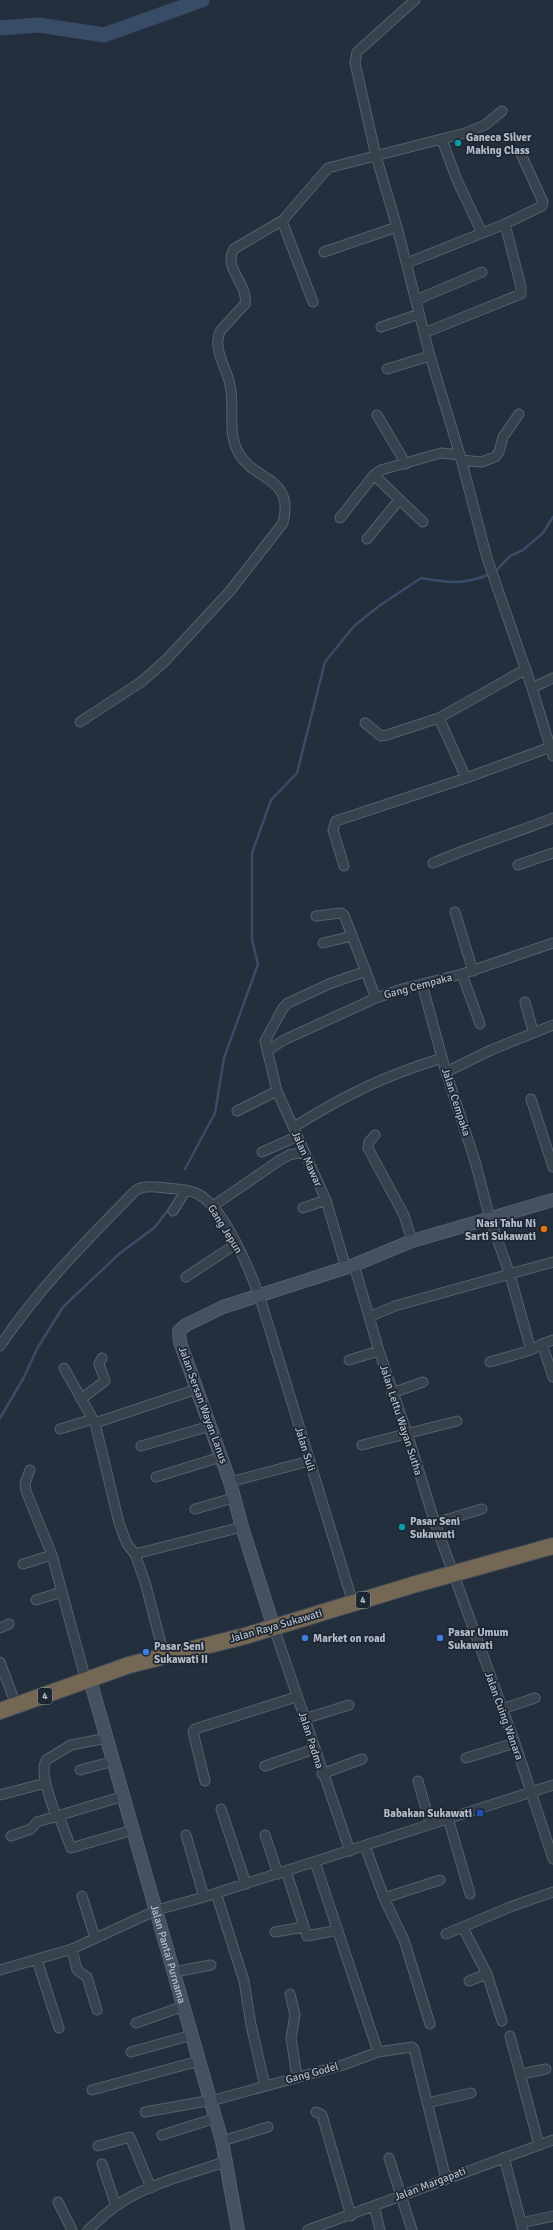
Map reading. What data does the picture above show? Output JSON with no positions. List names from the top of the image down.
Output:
{
  "streets": {
    "highway": ["4", "Jalan Raya Sukawati"],
    "street": [
      "Gang Cempaka",
      "Jalan Cempaka",
      "Jalan Mawar",
      "Gang Jepun",
      "Jalan Sersan Wayan Lanus",
      "Jalan Lettu Wayan Sutha",
      "Jalan Suli",
      "Jalan Cuing Wanara",
      "Jalan Padma",
      "Jalan Pantai Purnama",
      "Gang Godel",
      "Jalan Margapati"
    ]
  },
  "crossings": [
    ["Gang Cempaka", "Jalan Cempaka"],
    ["Gang Cempaka", "Jalan Mawar"],
    ["Jalan Cempaka", "Jalan Sersan Wayan Lanus"],
    ["Jalan Mawar", "Jalan Sersan Wayan Lanus"],
    ["Jalan Mawar", "Jalan Lettu Wayan Sutha"],
    ["Gang Jepun", "Jalan Sersan Wayan Lanus"],
    ["Gang Jepun", "Jalan Suli"],
    ["Jalan Sersan Wayan Lanus", "Jalan Lettu Wayan Sutha"],
    ["Jalan Sersan Wayan Lanus", "Jalan Suli"],
    ["Jalan Sersan Wayan Lanus", "Jalan Raya Sukawati"],
    ["Jalan Sersan Wayan Lanus", "Jalan Padma"],
    ["Jalan Lettu Wayan Sutha", "Jalan Raya Sukawati"],
    ["Jalan Lettu Wayan Sutha", "Jalan Cuing Wanara"],
    ["Jalan Suli", "Jalan Raya Sukawati"],
    ["Jalan Raya Sukawati", "Jalan Cuing Wanara"],
    ["Jalan Raya Sukawati", "Jalan Padma"],
    ["Jalan Raya Sukawati", "Jalan Pantai Purnama"],
    ["Jalan Pantai Purnama", "Gang Godel"]
  ],
  "places": {
    "other": [
      "Ganeca Silver Making Class",
      "Nasi Tahu Ni Sarti Sukawati",
      "Pasar Seni Sukawati",
      "Market on road",
      "Pasar Umum Sukawati",
      "Pasar Seni Sukawati II"
    ],
    "transit": ["Babakan Sukawati"]
  }
}
